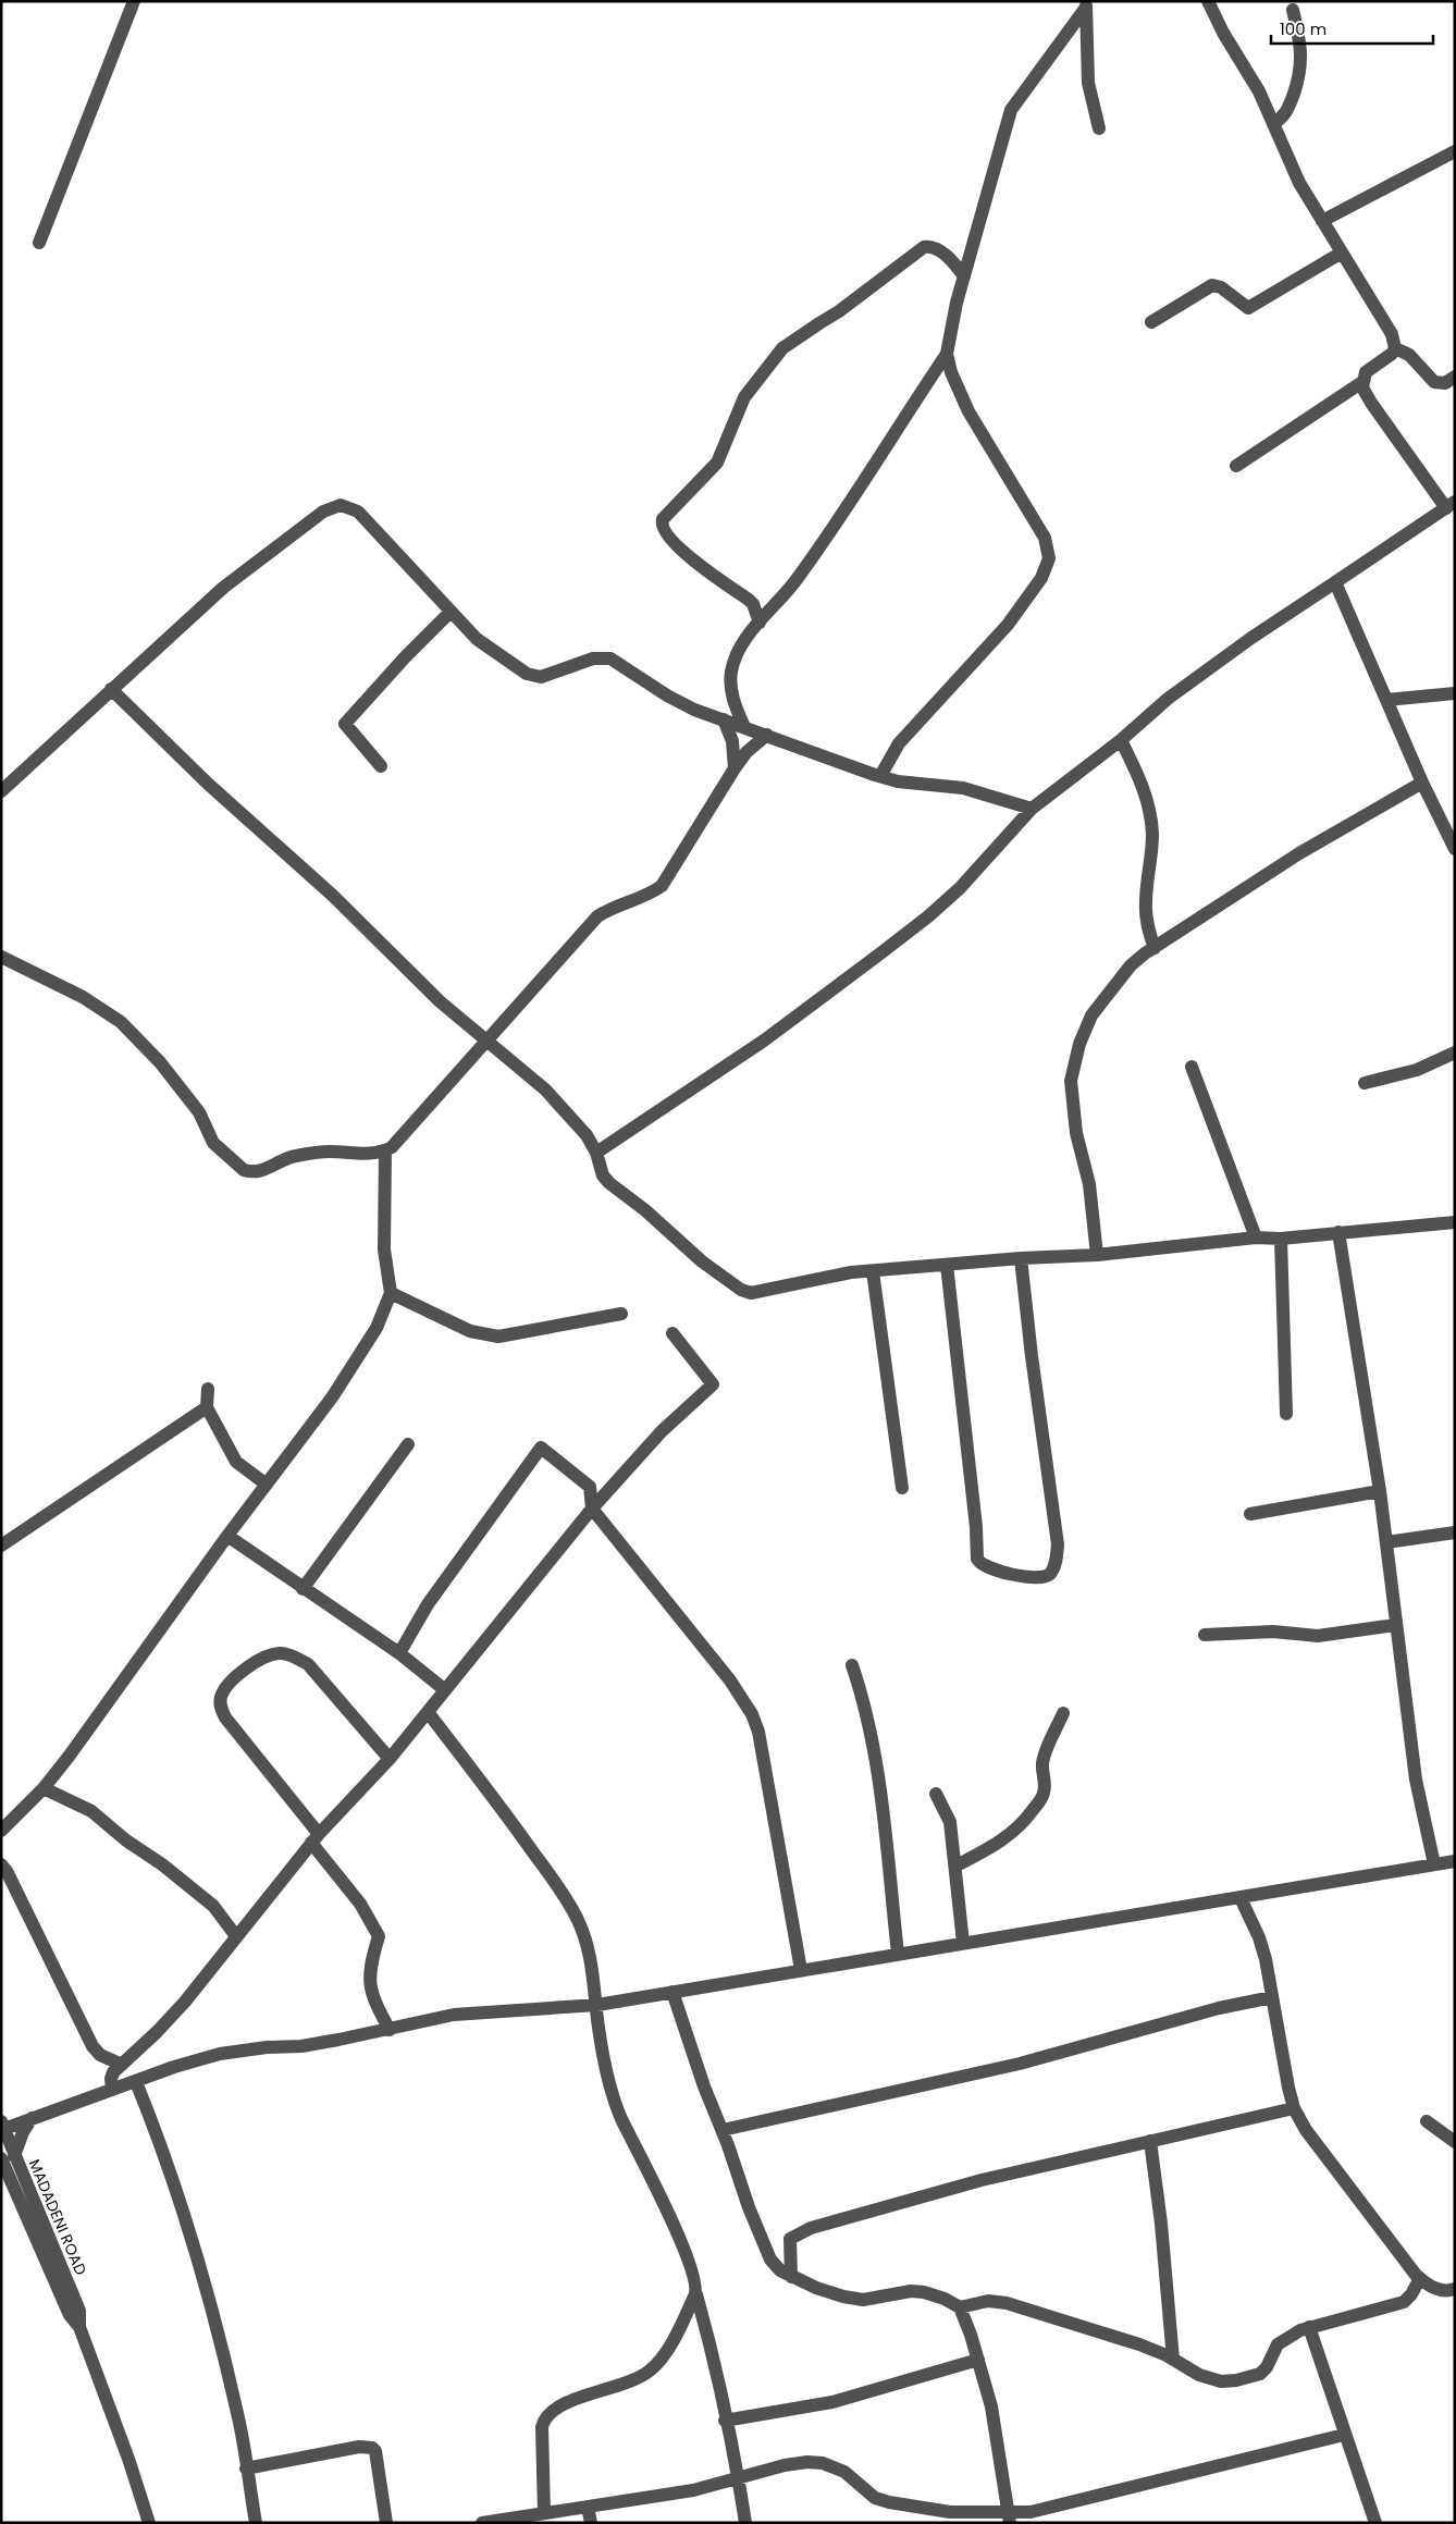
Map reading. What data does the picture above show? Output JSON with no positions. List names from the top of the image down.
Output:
{
  "streets": {
    "street": ["MADADENI ROAD"]
  },
  "scale_bar": "100 m"
}
